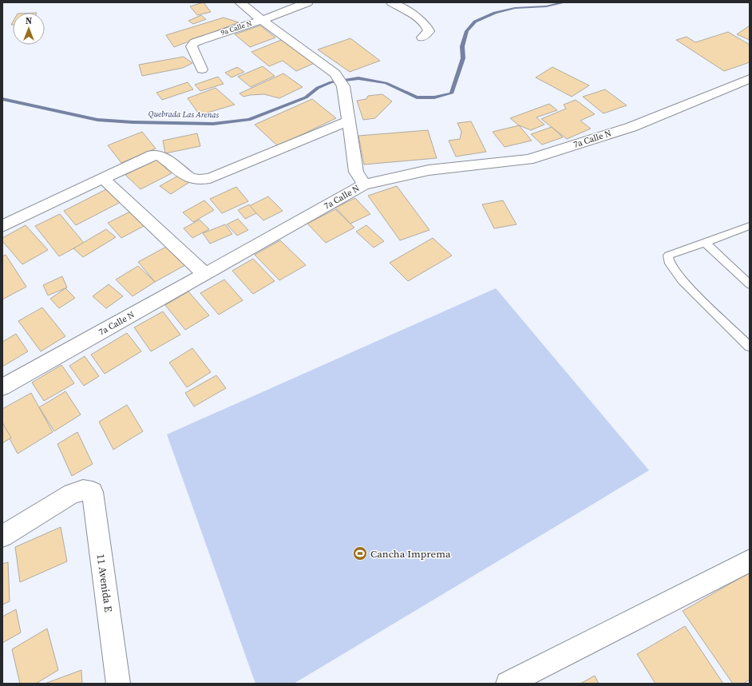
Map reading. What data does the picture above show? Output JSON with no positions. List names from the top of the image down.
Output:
{
  "streets": {
    "street": ["9a Calle N", "7a Calle N", "11 Avenida E"]
  },
  "water": ["Quebrada Las Arenas"],
  "places": {
    "sports": ["Cancha Imprema"]
  },
  "north": "top"
}
